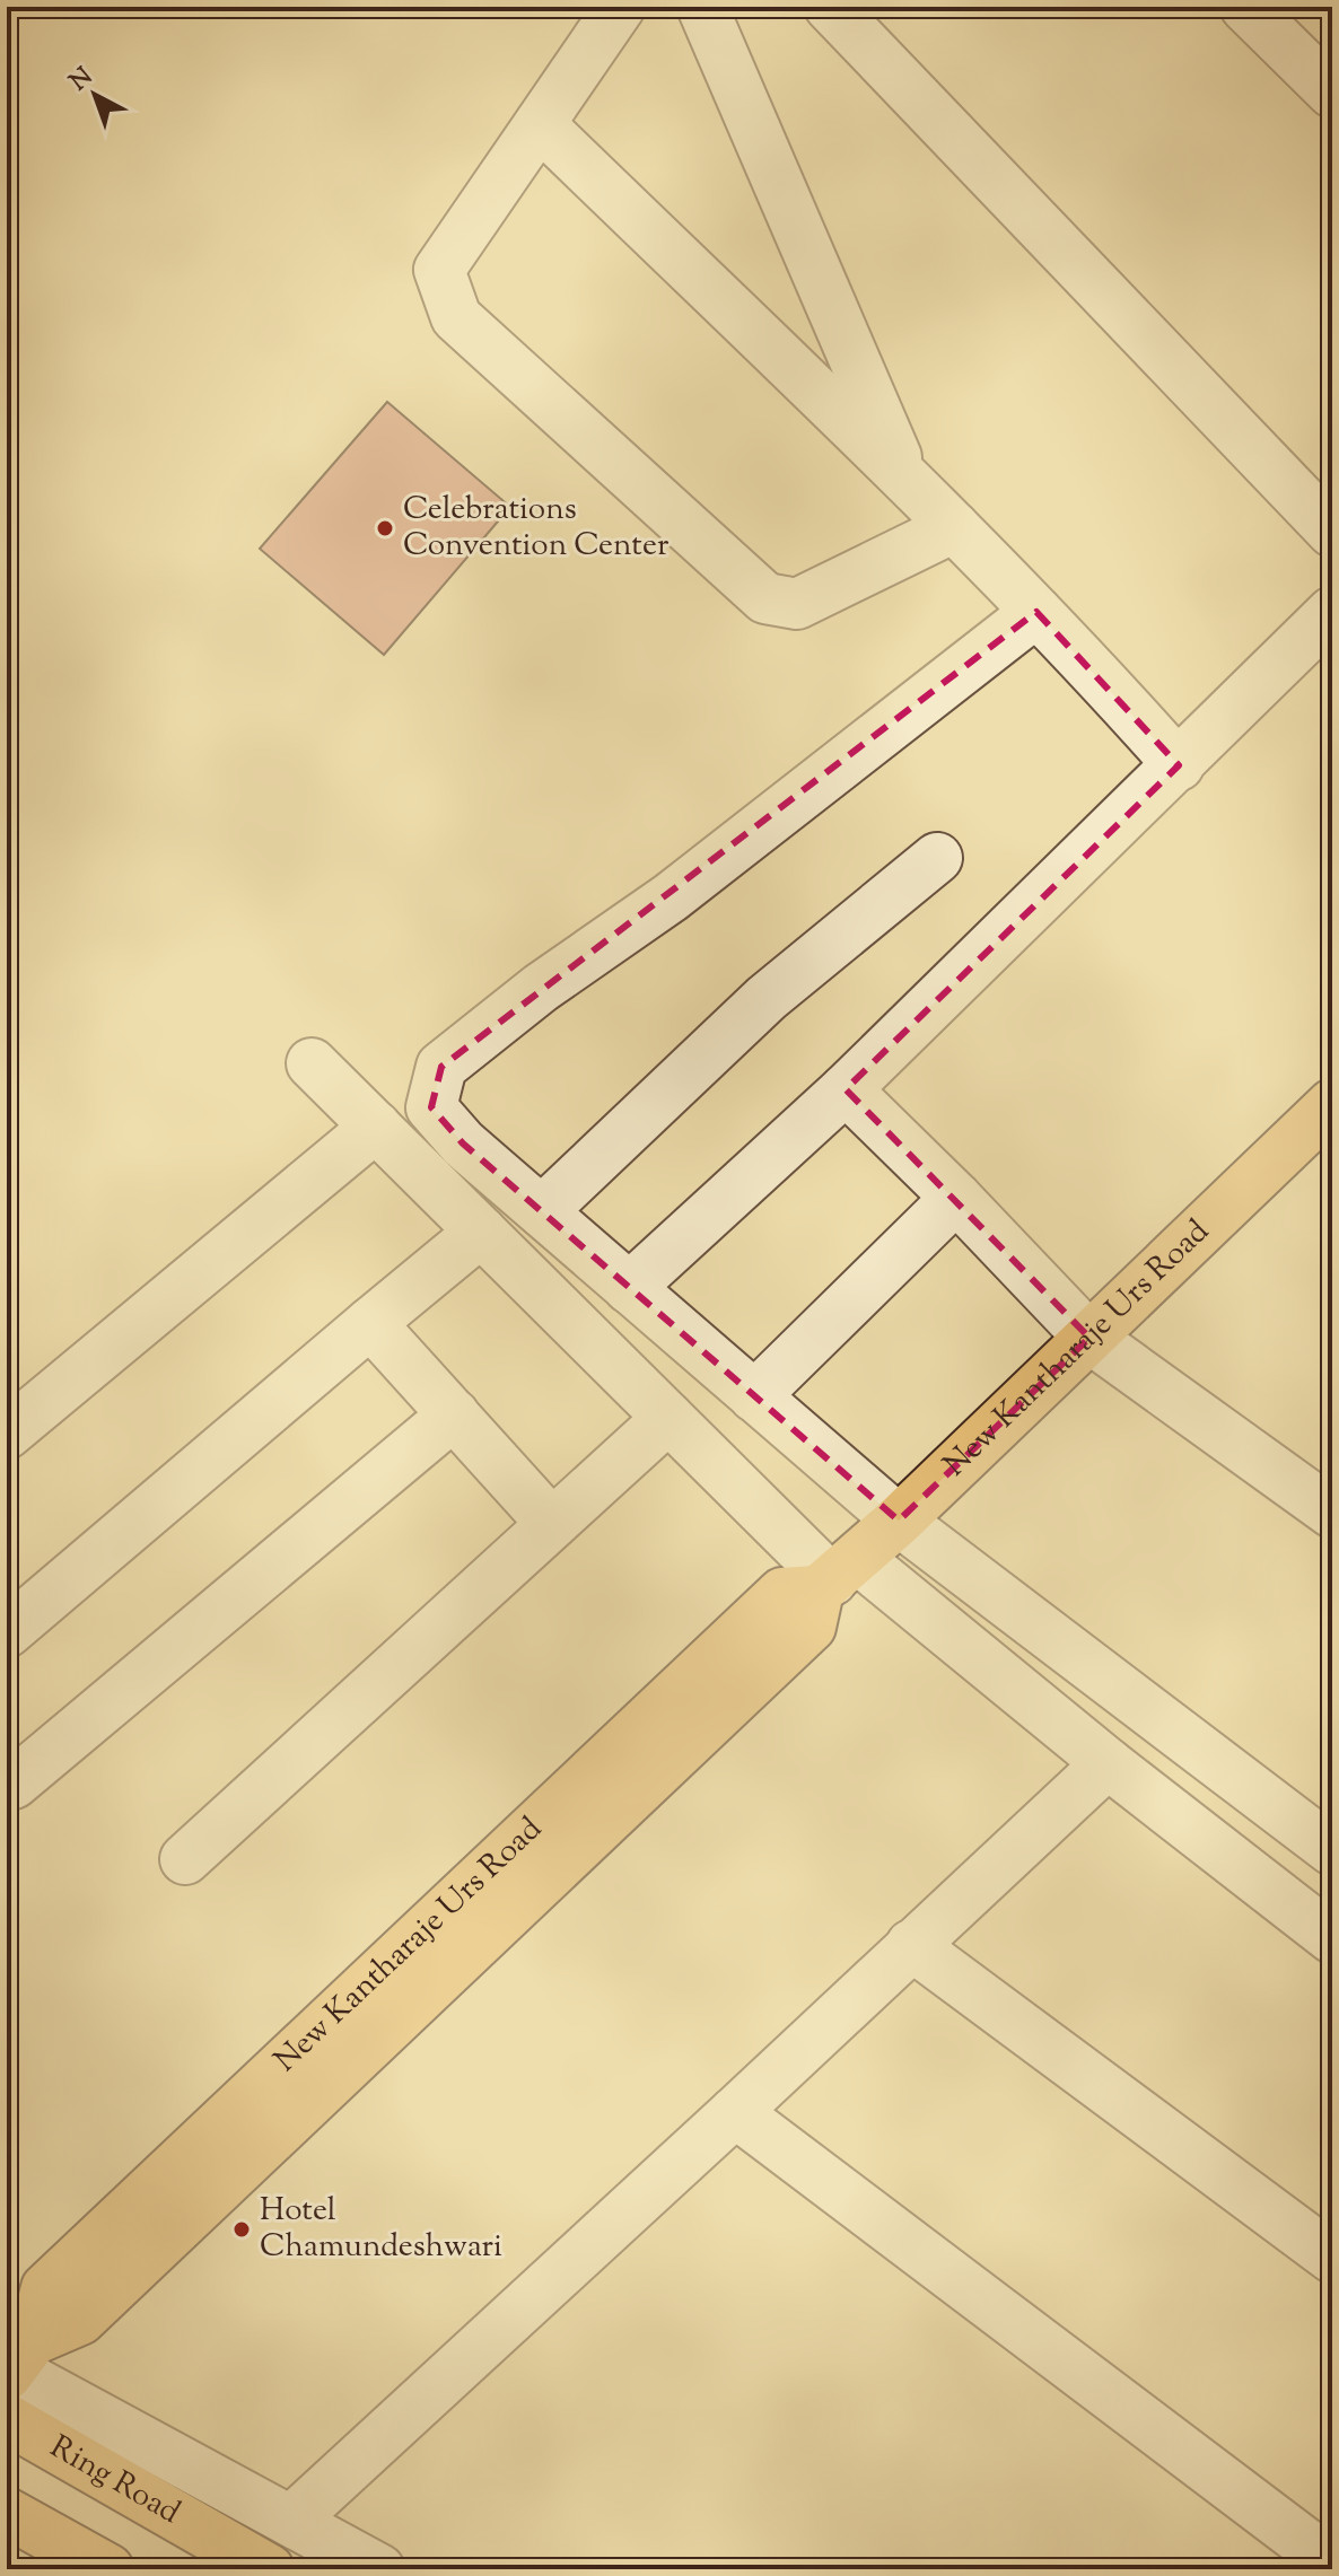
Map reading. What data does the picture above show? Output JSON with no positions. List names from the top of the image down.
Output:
{
  "streets": {
    "main road": ["New Kantharaje Urs Road", "Ring Road"]
  },
  "places": ["Celebrations Convention Center", "Hotel Chamundeshwari"],
  "north": "top left"
}
